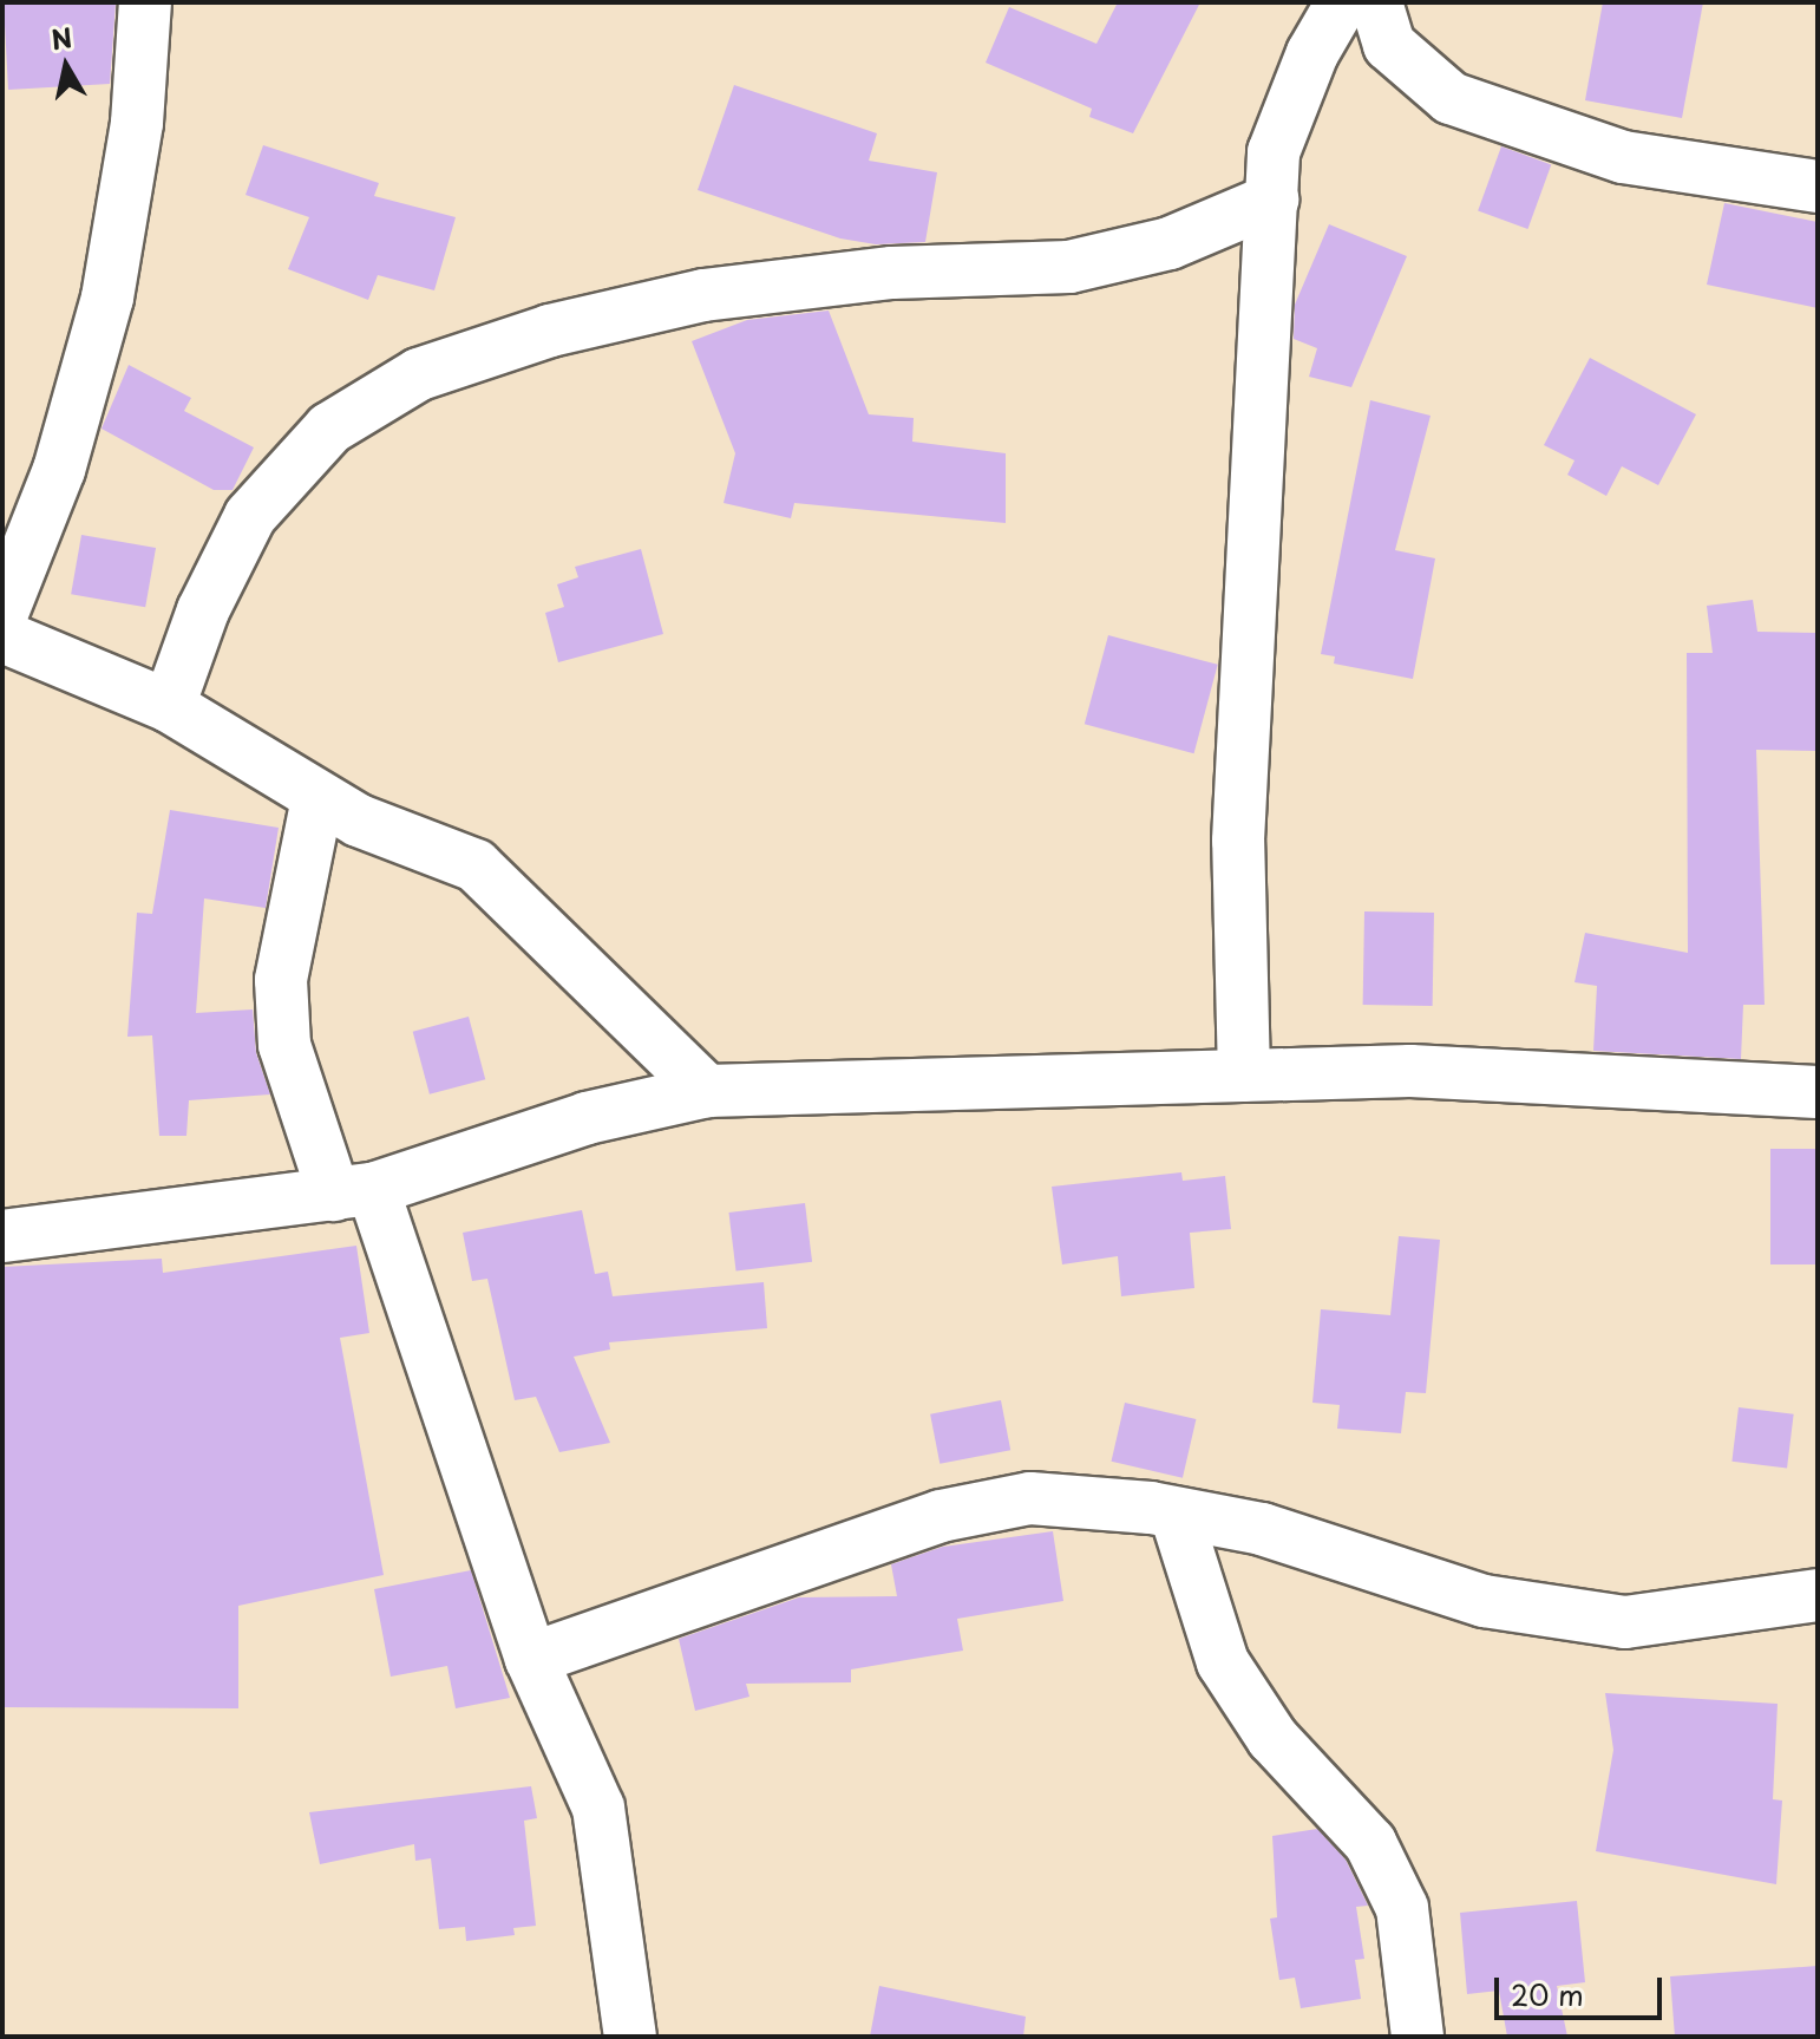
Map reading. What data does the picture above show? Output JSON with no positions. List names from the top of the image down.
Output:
{
  "scale_bar": "20 m",
  "north": "top"
}
